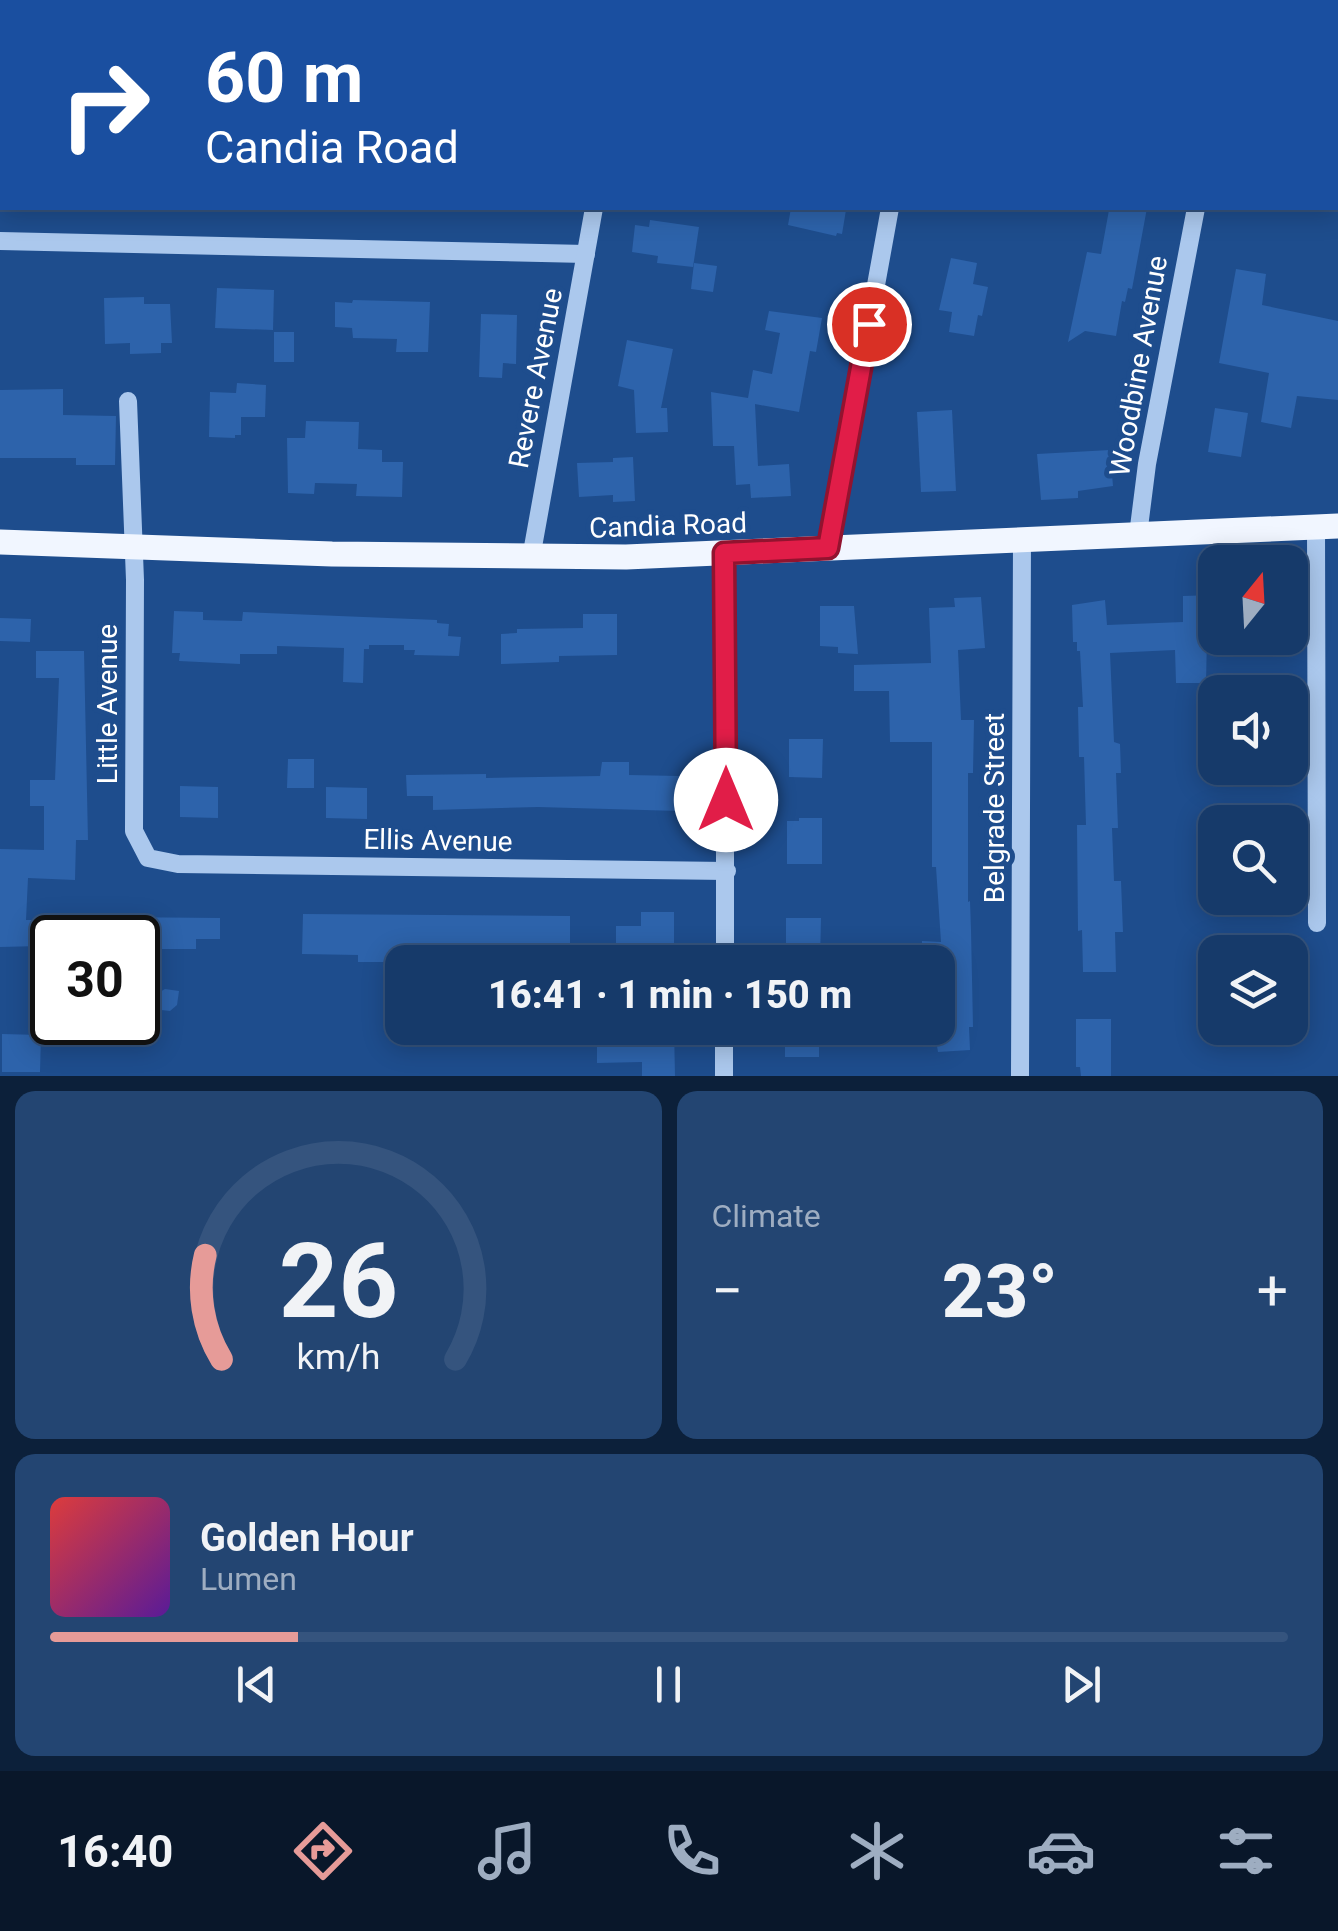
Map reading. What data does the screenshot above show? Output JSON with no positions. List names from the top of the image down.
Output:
{
  "streets": {
    "main road": ["Candia Road"],
    "street": [
      "Woodbine Avenue",
      "Revere Avenue",
      "Little Avenue",
      "Belgrade Street",
      "Ellis Avenue"
    ]
  },
  "crossings": [
    ["Woodbine Avenue", "Candia Road"],
    ["Revere Avenue", "Candia Road"],
    ["Candia Road", "Little Avenue"],
    ["Candia Road", "Belgrade Street"],
    ["Little Avenue", "Ellis Avenue"]
  ],
  "north": "top",
  "page": {
    "turn": ["60 m", "Candia Road"],
    "limit": "30",
    "trip": "16:41 · 1 min · 150 m",
    "tile": "Climate",
    "heat": ["−", "23°", "+"],
    "song": ["Golden Hour", "Lumen"],
    "tabs": "16:40",
    "gauge": ["26", "km/h"]
  }
}
